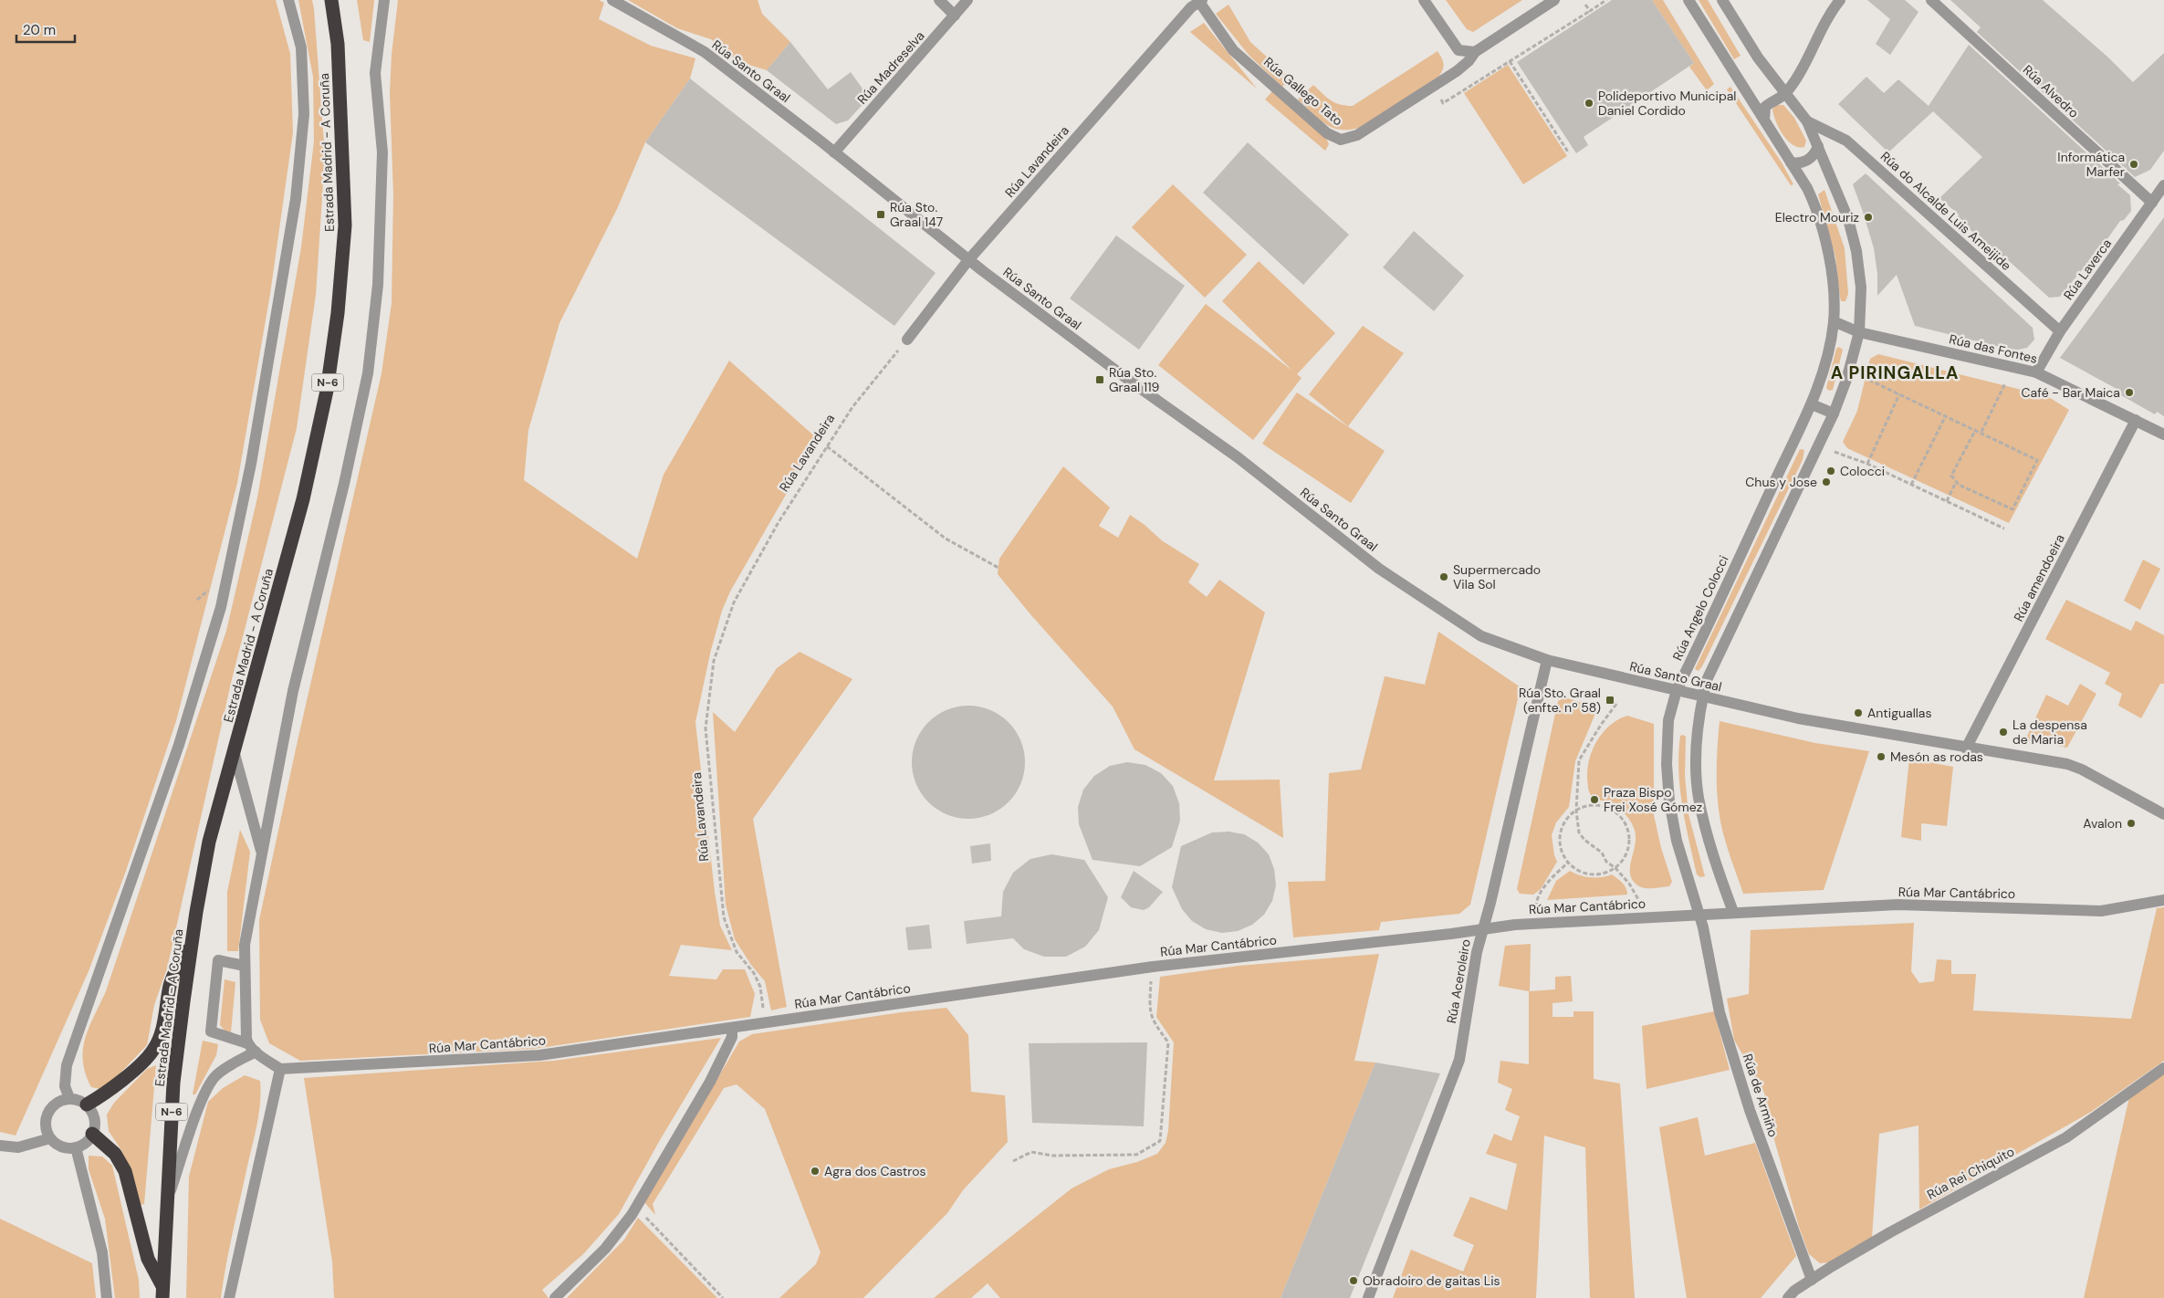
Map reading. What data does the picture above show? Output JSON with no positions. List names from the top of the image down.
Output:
{
  "streets": {
    "highway": ["Estrada Madrid - A Coruña", "N-6"],
    "street": [
      "Rúa Madreselva",
      "Rúa Santo Graal",
      "Rúa Gallego Tato",
      "Rúa Alvedro",
      "Rúa Lavandeira",
      "Rúa do Alcalde Luis Ameijide",
      "Rúa Laverca",
      "Rúa das Fontes",
      "Rúa amendoeira",
      "Rúa Angelo Colocci",
      "Rúa Mar Cantábrico",
      "Rúa Aceroleiro",
      "Rúa de Armiño",
      "Rúa Rei Chiquito"
    ]
  },
  "crossings": [
    ["Rúa Madreselva", "Rúa Santo Graal"],
    ["Rúa Santo Graal", "Rúa Lavandeira"],
    ["Rúa Santo Graal", "Rúa amendoeira"],
    ["Rúa Santo Graal", "Rúa Angelo Colocci"],
    ["Rúa Santo Graal", "Rúa Aceroleiro"],
    ["Rúa Gallego Tato", "Rúa Lavandeira"],
    ["Rúa Alvedro", "Rúa Laverca"],
    ["Rúa Lavandeira", "Rúa Mar Cantábrico"],
    ["Rúa do Alcalde Luis Ameijide", "Rúa Laverca"],
    ["Rúa Laverca", "Rúa das Fontes"],
    ["Rúa das Fontes", "Rúa amendoeira"],
    ["Rúa das Fontes", "Rúa Angelo Colocci"],
    ["Rúa Angelo Colocci", "Rúa Mar Cantábrico"],
    ["Rúa Angelo Colocci", "Rúa de Armiño"],
    ["Rúa Mar Cantábrico", "Rúa Aceroleiro"],
    ["Rúa Mar Cantábrico", "Rúa de Armiño"],
    ["Rúa de Armiño", "Rúa Rei Chiquito"]
  ],
  "districts": ["A PIRINGALLA"],
  "places": {
    "other": [
      "Polideportivo Municipal Daniel Cordido",
      "Informática Marfer",
      "Electro Mouriz",
      "Café - Bar Maica",
      "Colocci",
      "Chus y Jose",
      "Supermercado Vila Sol",
      "Antiguallas",
      "La despensa de Maria",
      "Mesón as rodas",
      "Praza Bispo Frei Xosé Gómez",
      "Avalon",
      "Agra dos Castros",
      "Obradoiro de gaitas Lis"
    ],
    "transit": ["Rúa Sto. Graal 147", "Rúa Sto. Graal 119", "Rúa Sto. Graal (enfte. nº 58)"]
  },
  "scale_bar": "20 m"
}
